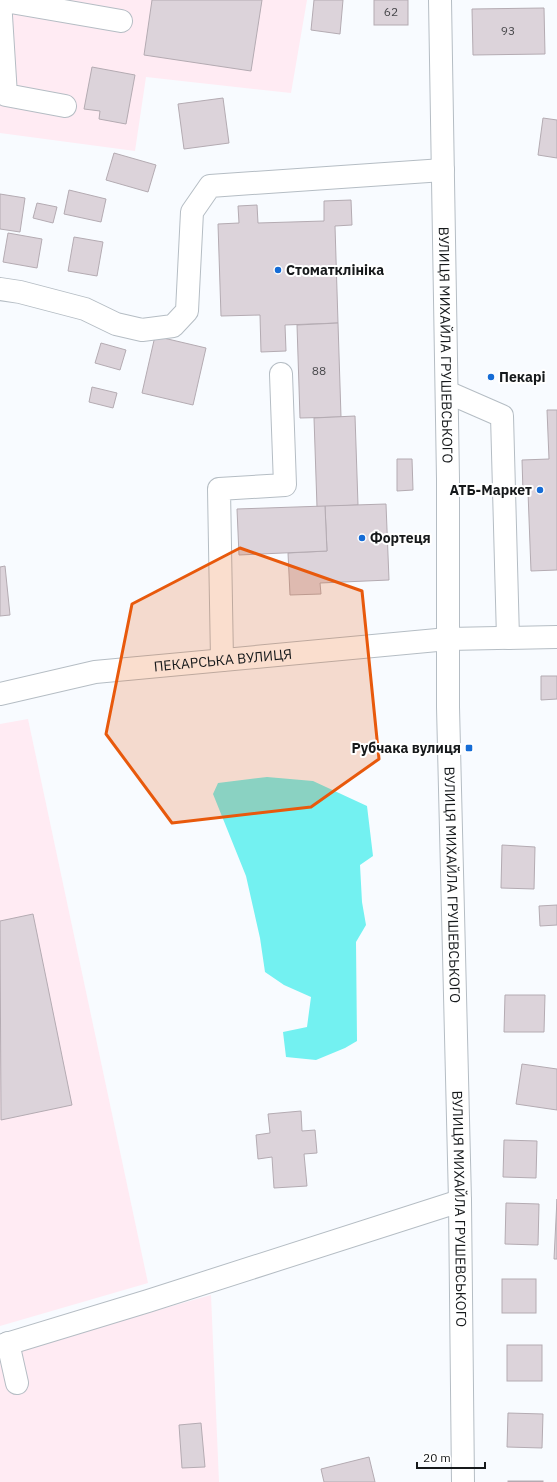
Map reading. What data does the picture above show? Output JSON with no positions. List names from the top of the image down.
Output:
{
  "streets": {
    "main road": ["ВУЛИЦЯ МИХАЙЛА ГРУШЕВСЬКОГО", "ПЕКАРСЬКА ВУЛИЦЯ"]
  },
  "crossings": [
    ["ВУЛИЦЯ МИХАЙЛА ГРУШЕВСЬКОГО", "ПЕКАРСЬКА ВУЛИЦЯ"]
  ],
  "places": {
    "other": [
      "Стоматклініка",
      "Пекарі",
      "АТБ-Маркет",
      "Фортеця"
    ],
    "transit": ["Рубчака вулиця"]
  },
  "house_numbers": ["62", "93", "88"],
  "scale_bar": "20 m"
}
